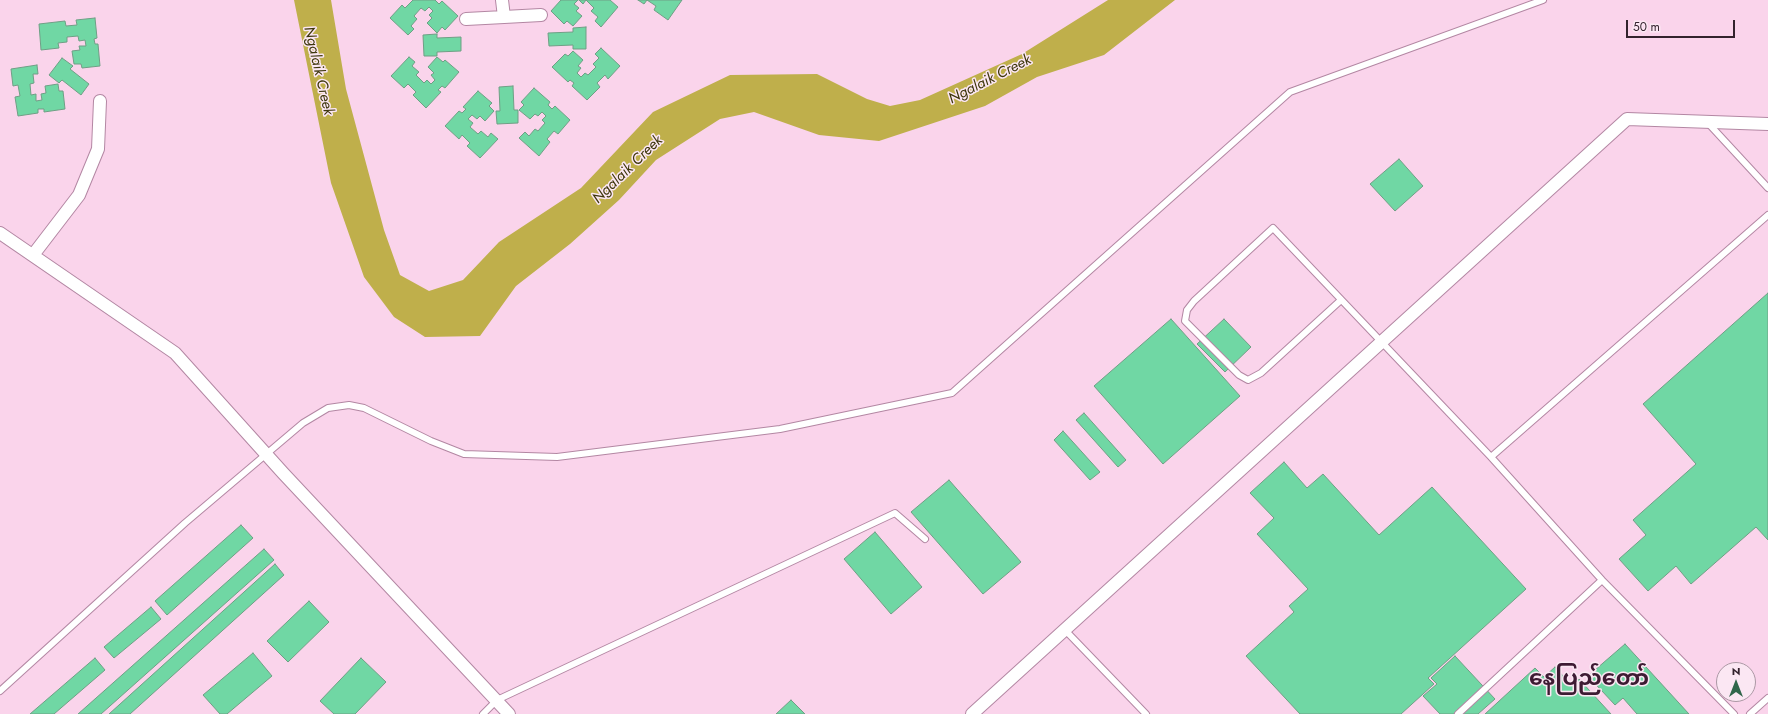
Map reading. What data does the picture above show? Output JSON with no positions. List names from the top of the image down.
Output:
{
  "districts": ["နေပြည်တော်"],
  "water": ["Ngalaik Creek"],
  "scale_bar": "50 m",
  "north": "top"
}
